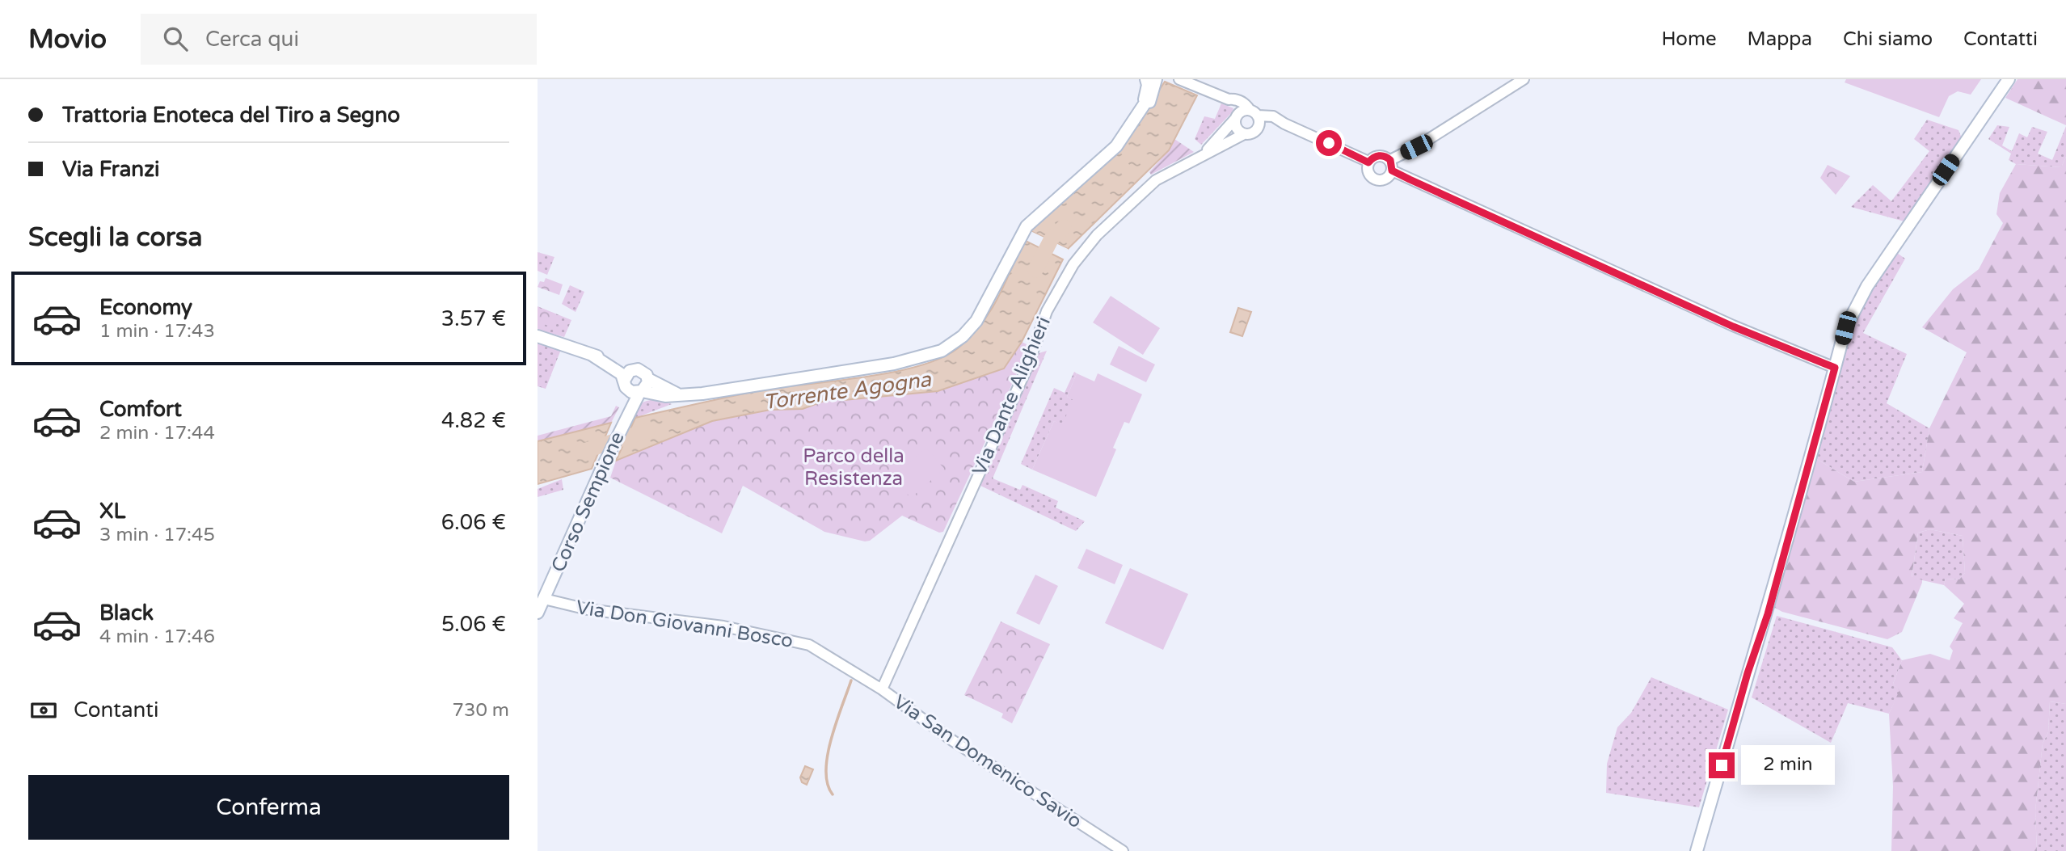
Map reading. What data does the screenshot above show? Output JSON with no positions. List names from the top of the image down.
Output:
{
  "streets": {
    "main road": ["Corso Sempione"],
    "street": ["Via Dante Alighieri", "Via Don Giovanni Bosco", "Via San Domenico Savio"]
  },
  "crossings": [
    ["Via Dante Alighieri", "Via Don Giovanni Bosco"],
    ["Via Dante Alighieri", "Via San Domenico Savio"],
    ["Corso Sempione", "Via Don Giovanni Bosco"],
    ["Via Don Giovanni Bosco", "Via San Domenico Savio"]
  ],
  "water": ["Torrente Agogna"],
  "parks": ["Parco della Resistenza"],
  "page": {
    "header": "Movio",
    "search": "Cerca qui",
    "nav": [
      "Home",
      "Mappa",
      "Chi siamo",
      "Contatti"
    ],
    "banner": ["Trattoria Enoteca del Tiro a Segno", "Via Franzi"],
    "heading": "Scegli la corsa",
    "list": [
      {
        "name": "Economy",
        "note": "1 min · 17:43",
        "value": "3.57 €"
      },
      {
        "name": "Comfort",
        "note": "2 min · 17:44",
        "value": "4.82 €"
      },
      {
        "name": "XL",
        "note": "3 min · 17:45",
        "value": "6.06 €"
      },
      {
        "name": "Black",
        "note": "4 min · 17:46",
        "value": "5.06 €"
      }
    ],
    "pay": ["Contanti", "730 m"],
    "bubble": "2 min",
    "buttons": "Conferma"
  }
}
